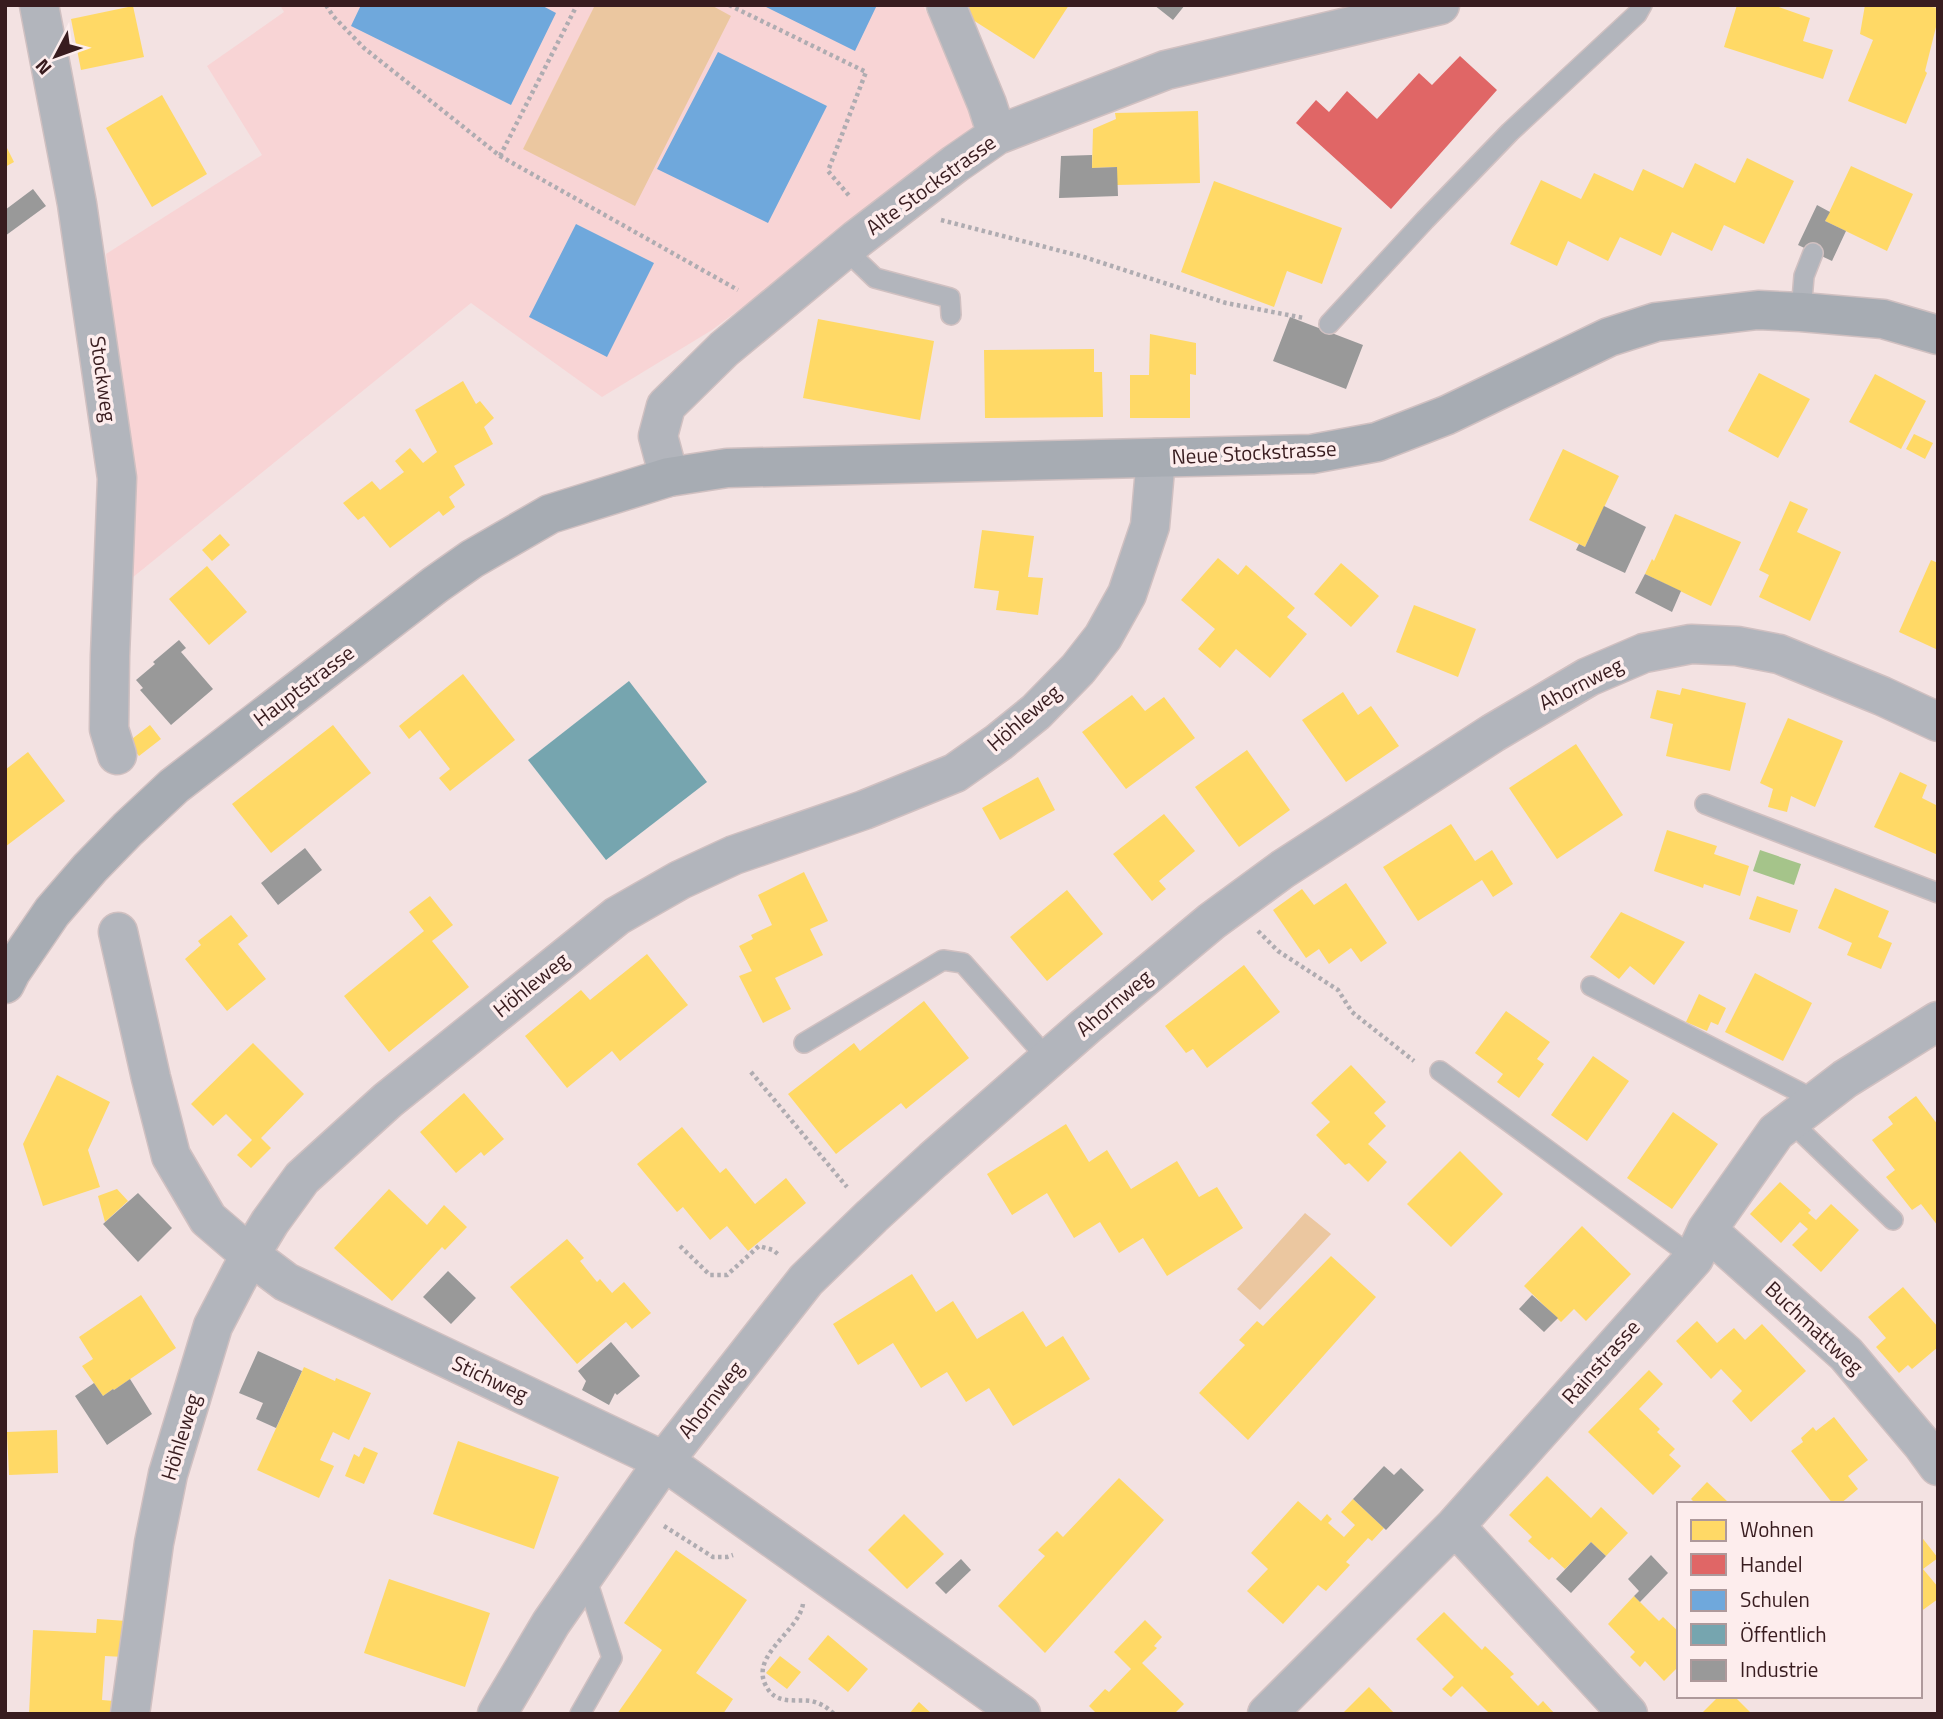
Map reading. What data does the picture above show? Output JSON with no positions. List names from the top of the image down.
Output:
{
  "streets": {
    "street": [
      "Alte Stockstrasse",
      "Stockweg",
      "Neue Stockstrasse",
      "Ahornweg",
      "Hauptstrasse",
      "Höhleweg",
      "Buchmattweg",
      "Rainstrasse",
      "Stichweg"
    ]
  },
  "crossings": [
    ["Alte Stockstrasse", "Neue Stockstrasse"],
    ["Alte Stockstrasse", "Hauptstrasse"],
    ["Neue Stockstrasse", "Hauptstrasse"],
    ["Neue Stockstrasse", "Höhleweg"],
    ["Ahornweg", "Stichweg"],
    ["Höhleweg", "Stichweg"],
    ["Buchmattweg", "Rainstrasse"]
  ],
  "legend": [
    "Wohnen",
    "Handel",
    "Schulen",
    "Öffentlich",
    "Industrie"
  ],
  "north": "bottom left"
}
